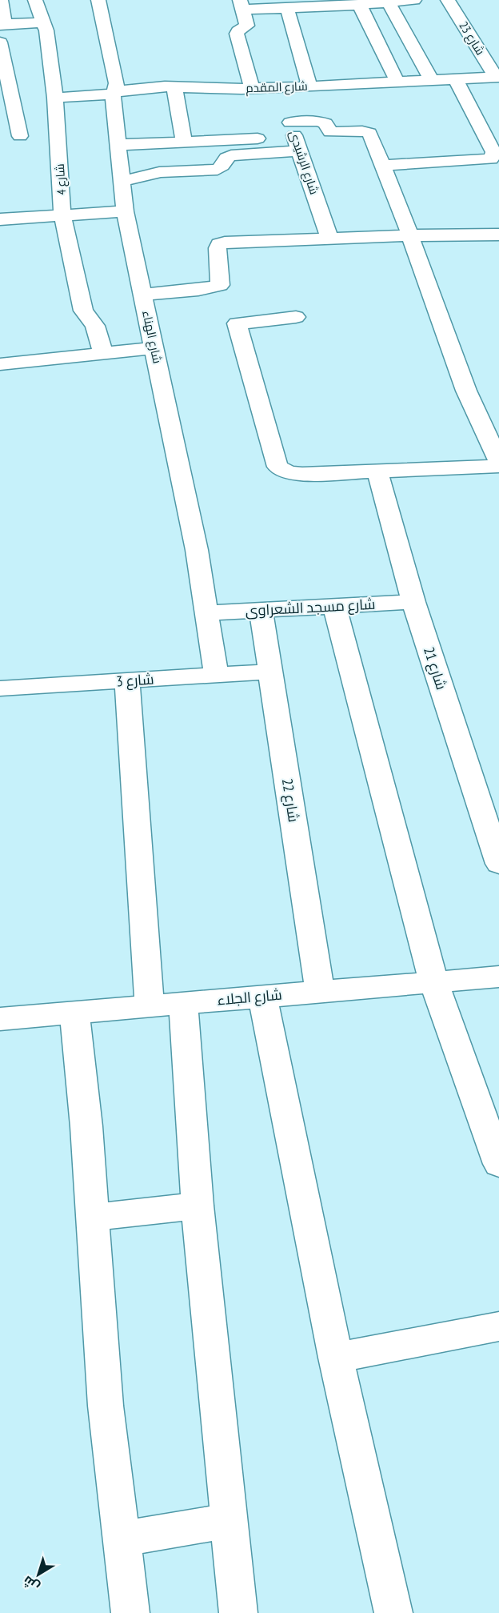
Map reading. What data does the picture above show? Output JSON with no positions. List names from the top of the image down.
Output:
{
  "streets": {
    "street": [
      "شارع 23",
      "شارع المقدم",
      "شارع الرشيدى",
      "شارع 4",
      "شارع الهناء",
      "شارع مسجد الشعراوى",
      "شارع 21",
      "شارع 3",
      "شارع 22",
      "شارع الجلاء"
    ]
  },
  "crossings": [
    ["شارع 23", "شارع المقدم"],
    ["شارع المقدم", "شارع الرشيدى"],
    ["شارع المقدم", "شارع 4"],
    ["شارع المقدم", "شارع الهناء"],
    ["شارع الهناء", "شارع مسجد الشعراوى"],
    ["شارع الهناء", "شارع 3"],
    ["شارع مسجد الشعراوى", "شارع 21"],
    ["شارع مسجد الشعراوى", "شارع 22"],
    ["شارع 3", "شارع 22"],
    ["شارع 22", "شارع الجلاء"]
  ],
  "north": "bottom left"
}
